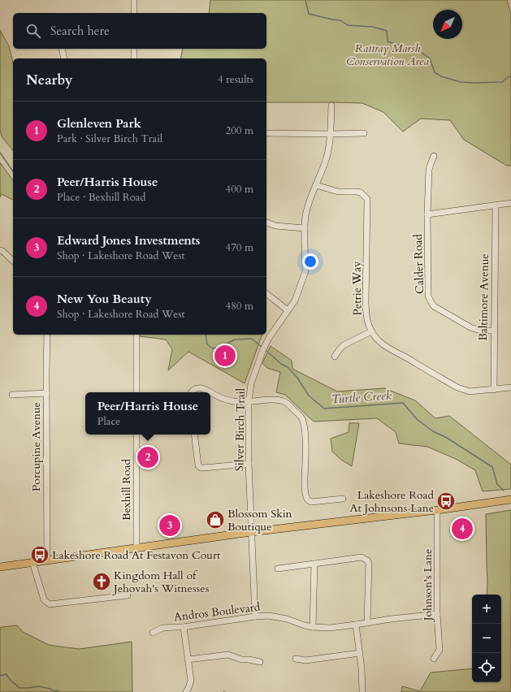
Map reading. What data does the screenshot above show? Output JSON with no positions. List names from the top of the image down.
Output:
{
  "streets": {
    "street": [
      "Calder Road",
      "Petrie Way",
      "Baltimore Avenue",
      "Silver Birch Trail",
      "Porcupine Avenue",
      "Bexhill Road",
      "Johnson's Lane",
      "Andros Boulevard"
    ]
  },
  "crossings": [
    ["Calder Road", "Baltimore Avenue"],
    ["Petrie Way", "Baltimore Avenue"],
    ["Petrie Way", "Silver Birch Trail"],
    ["Silver Birch Trail", "Andros Boulevard"],
    ["Johnson's Lane", "Andros Boulevard"]
  ],
  "water": ["Turtle Creek"],
  "parks": ["Rattray Marsh Conservation Area"],
  "places": {
    "bus stop": ["Lakeshore Road At Johnsons Lane", "Lakeshore Road At Festavon Court"],
    "shop": ["Blossom Skin Boutique"],
    "church": ["Kingdom Hall of Jehovah's Witnesses"]
  },
  "north": "bottom left",
  "page": {
    "search": "Search here",
    "heading": ["Nearby", "4 results"],
    "list": [
      {
        "mark": "1",
        "name": "Glenleven Park",
        "note": "Park · Silver Birch Trail",
        "value": "200 m"
      },
      {
        "mark": "2",
        "name": "Peer/Harris House",
        "note": "Place · Bexhill Road",
        "value": "400 m"
      },
      {
        "mark": "3",
        "name": "Edward Jones Investments",
        "note": "Shop · Lakeshore Road West",
        "value": "470 m"
      },
      {
        "mark": "4",
        "name": "New You Beauty",
        "note": "Shop · Lakeshore Road West",
        "value": "480 m"
      }
    ],
    "pins": [
      "1",
      "2",
      "3",
      "4"
    ],
    "popup": ["Peer/Harris House", "Place"],
    "map_buttons": ["+", "−"]
  }
}
